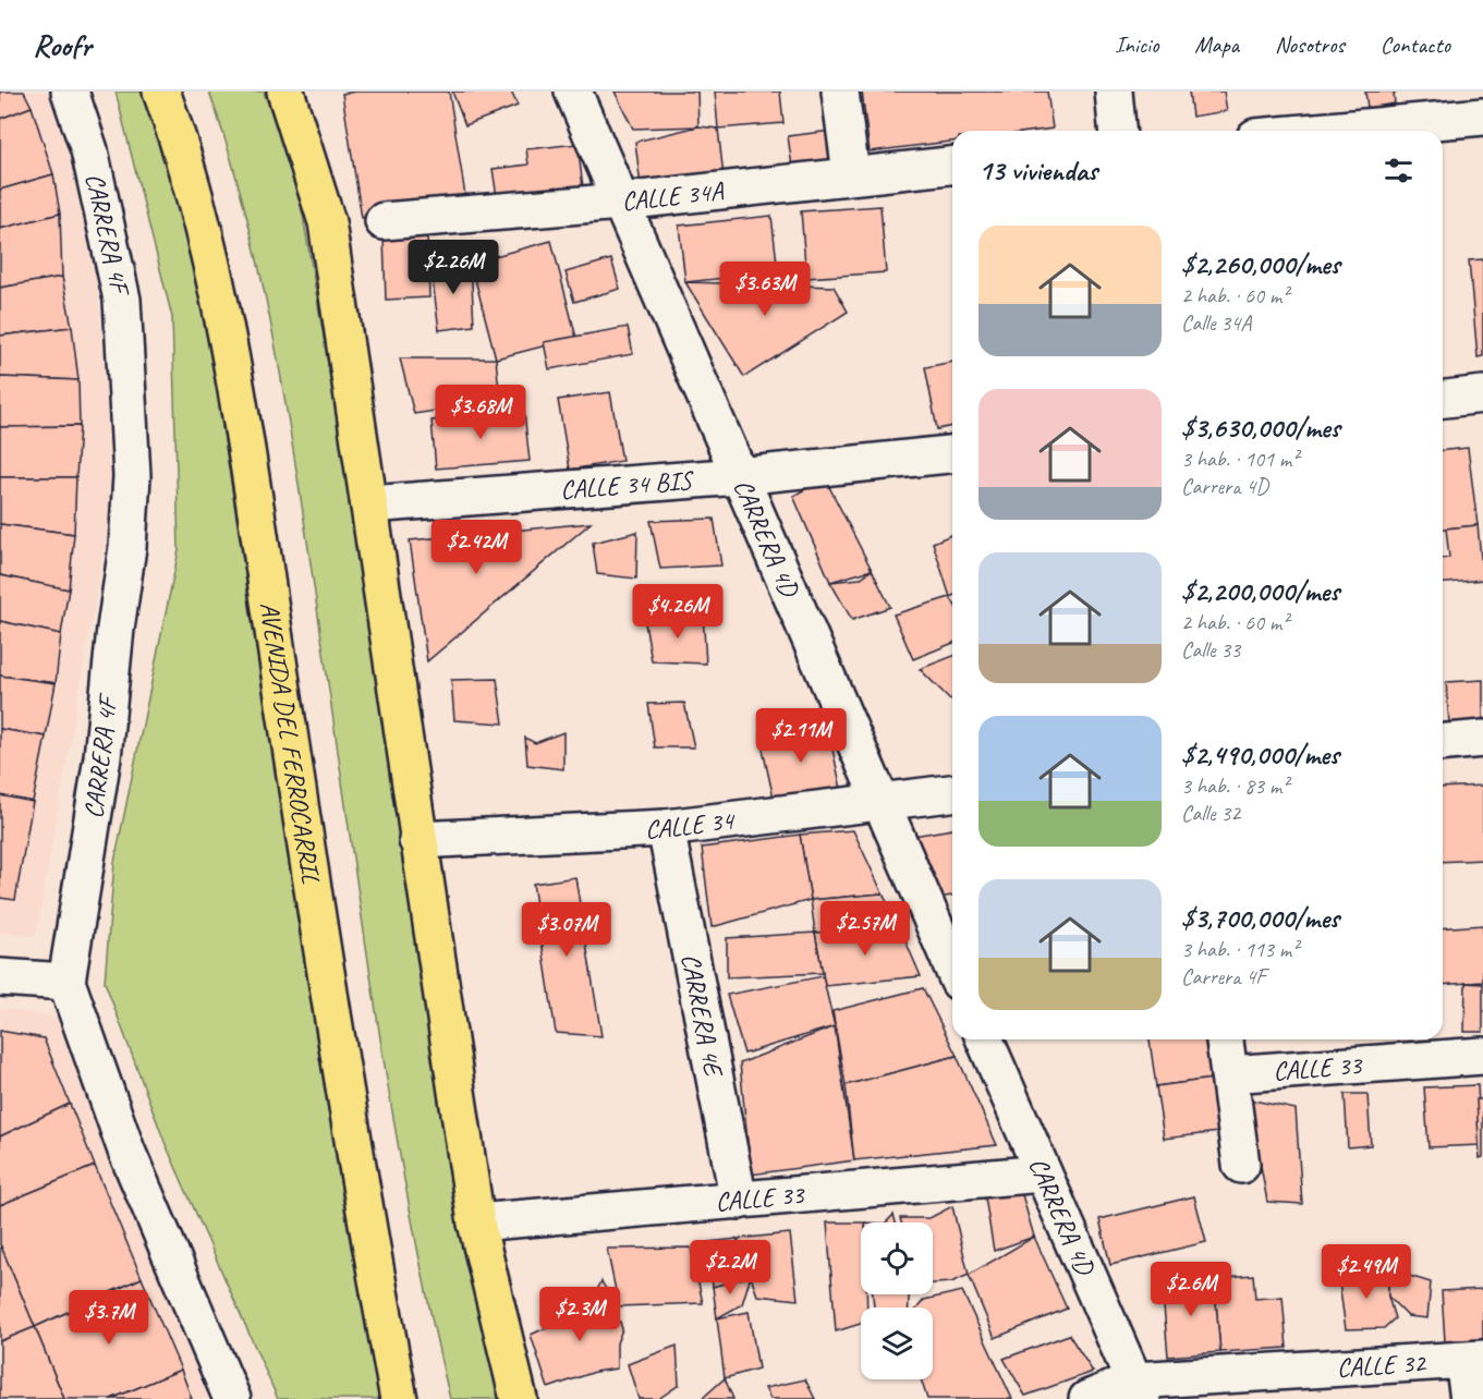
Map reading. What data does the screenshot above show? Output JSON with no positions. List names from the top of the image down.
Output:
{
  "streets": {
    "main road": ["AVENIDA DEL FERROCARRIL"],
    "street": [
      "CALLE 34A",
      "CARRERA 4F",
      "CALLE 34 BIS",
      "CARRERA 4D",
      "CALLE 34",
      "CARRERA 4E",
      "CALLE 33",
      "CALLE 32"
    ]
  },
  "crossings": [
    ["CALLE 34A", "CARRERA 4D"],
    ["CALLE 34 BIS", "CARRERA 4D"],
    ["CARRERA 4D", "CALLE 34"],
    ["CARRERA 4D", "CALLE 33"],
    ["CARRERA 4D", "CALLE 32"],
    ["CALLE 34", "CARRERA 4E"],
    ["CARRERA 4E", "CALLE 33"]
  ],
  "page": {
    "header": "Roofr",
    "nav": [
      "Inicio",
      "Mapa",
      "Nosotros",
      "Contacto"
    ],
    "heading": "13 viviendas",
    "list": [
      {
        "name": "$2,260,000/mes",
        "note": "2 hab. · 60 m² · Calle 34A"
      },
      {
        "name": "$3,630,000/mes",
        "note": "3 hab. · 101 m² · Carrera 4D"
      },
      {
        "name": "$2,200,000/mes",
        "note": "2 hab. · 60 m² · Calle 33"
      },
      {
        "name": "$2,490,000/mes",
        "note": "3 hab. · 83 m² · Calle 32"
      },
      {
        "name": "$3,700,000/mes",
        "note": "3 hab. · 113 m² · Carrera 4F"
      }
    ],
    "price": [
      "$2.26M",
      "$3.63M",
      "$3.68M",
      "$2.42M",
      "$4.26M",
      "$2.11M",
      "$2.57M",
      "$3.07M",
      "$2.2M",
      "$2.49M",
      "$2.6M",
      "$2.3M",
      "$3.7M"
    ]
  }
}
